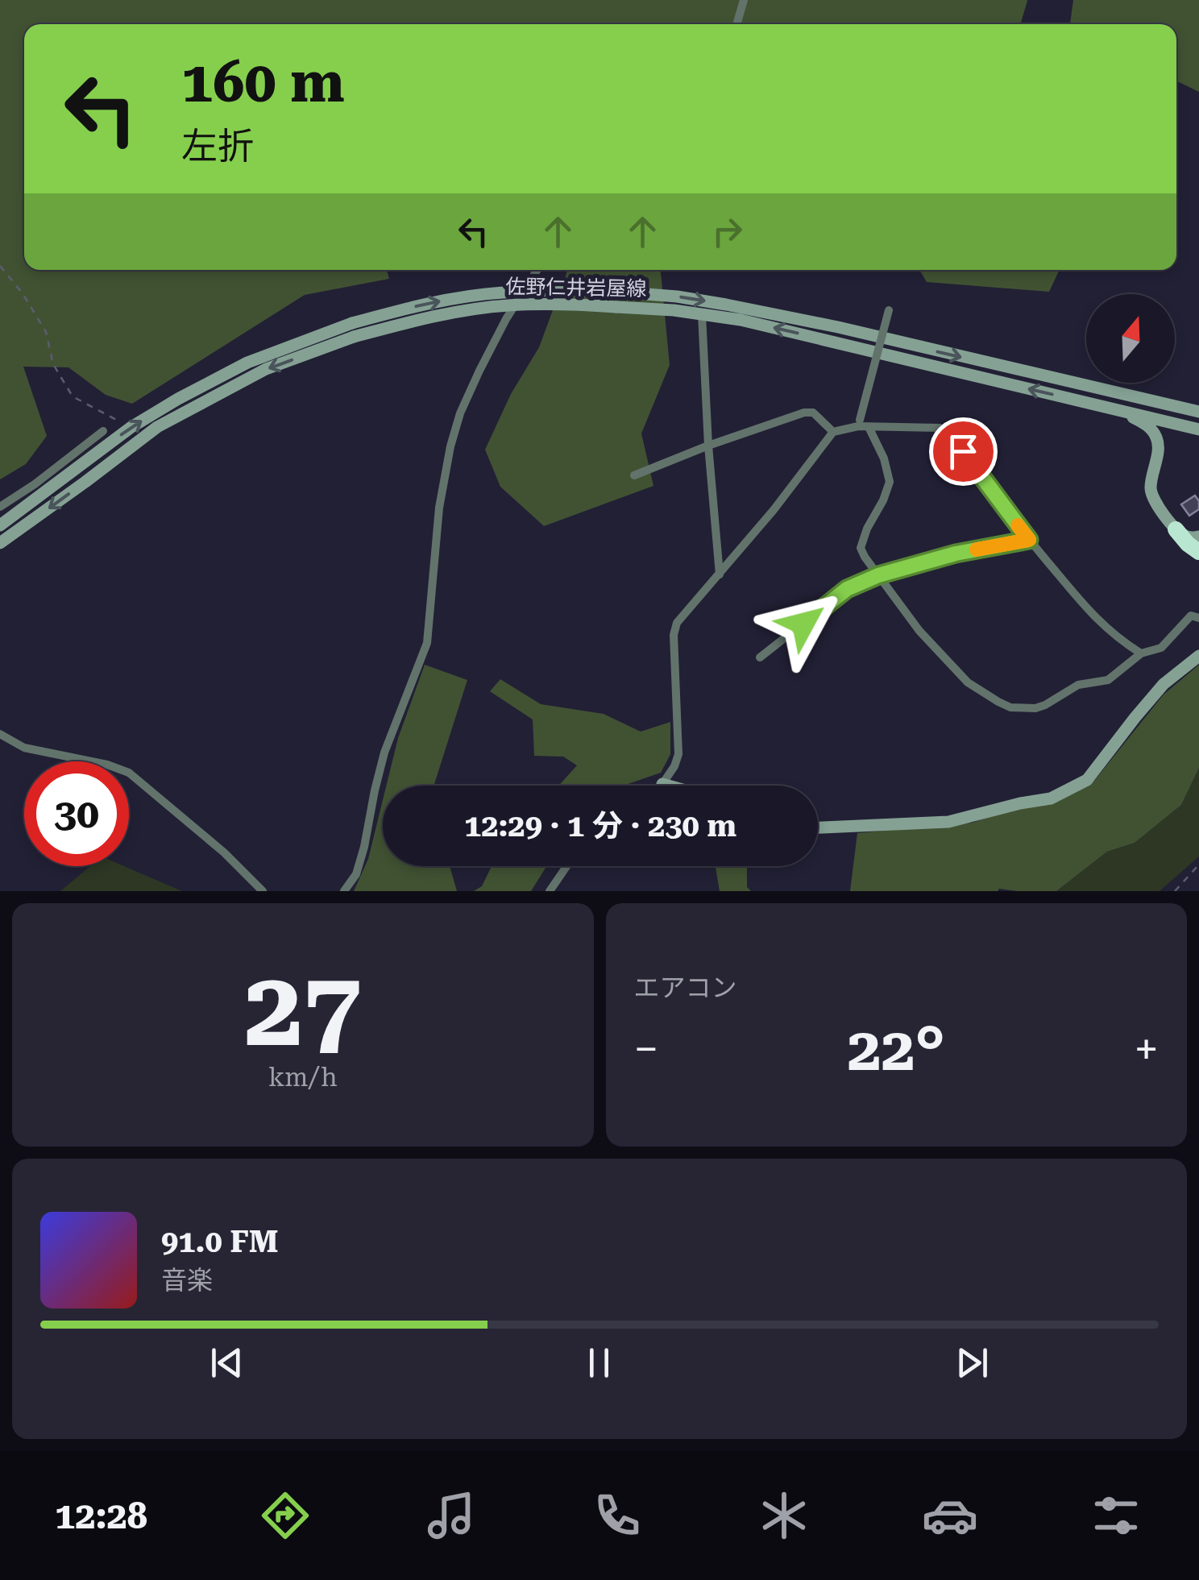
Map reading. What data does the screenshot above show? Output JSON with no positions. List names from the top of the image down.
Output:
{
  "streets": {
    "main road": ["佐野仁井岩屋線"]
  },
  "north": "top",
  "page": {
    "turn": ["160 m", "左折"],
    "limit": "30",
    "trip": "12:29 · 1 分 · 230 m",
    "tile": [
      ["27", "km/h"],
      "エアコン"
    ],
    "heat": ["−", "22°", "+"],
    "song": ["91.0 FM", "音楽"],
    "tabs": "12:28"
  }
}
